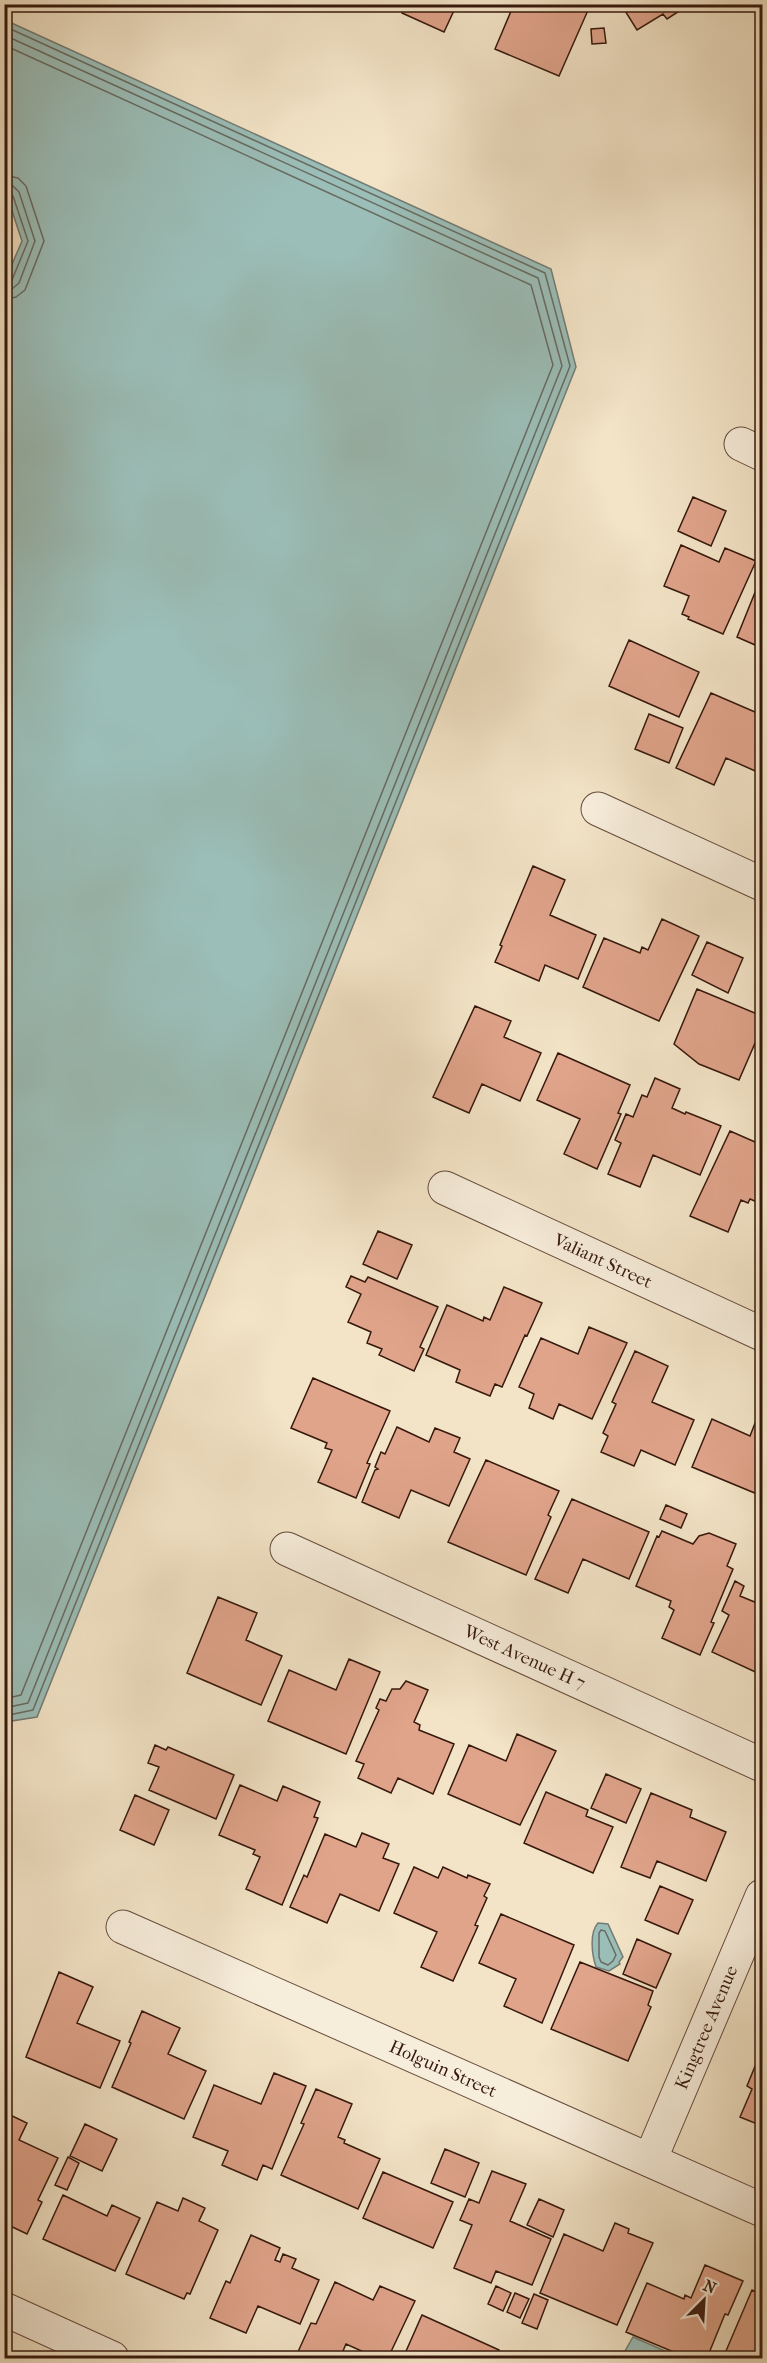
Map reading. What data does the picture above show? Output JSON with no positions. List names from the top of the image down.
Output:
{
  "streets": {
    "street": [
      "Valiant Street",
      "West Avenue H 7",
      "Kingtree Avenue",
      "Holguin Street"
    ]
  },
  "crossings": [
    ["Kingtree Avenue", "Holguin Street"]
  ],
  "north": "top right"
}
